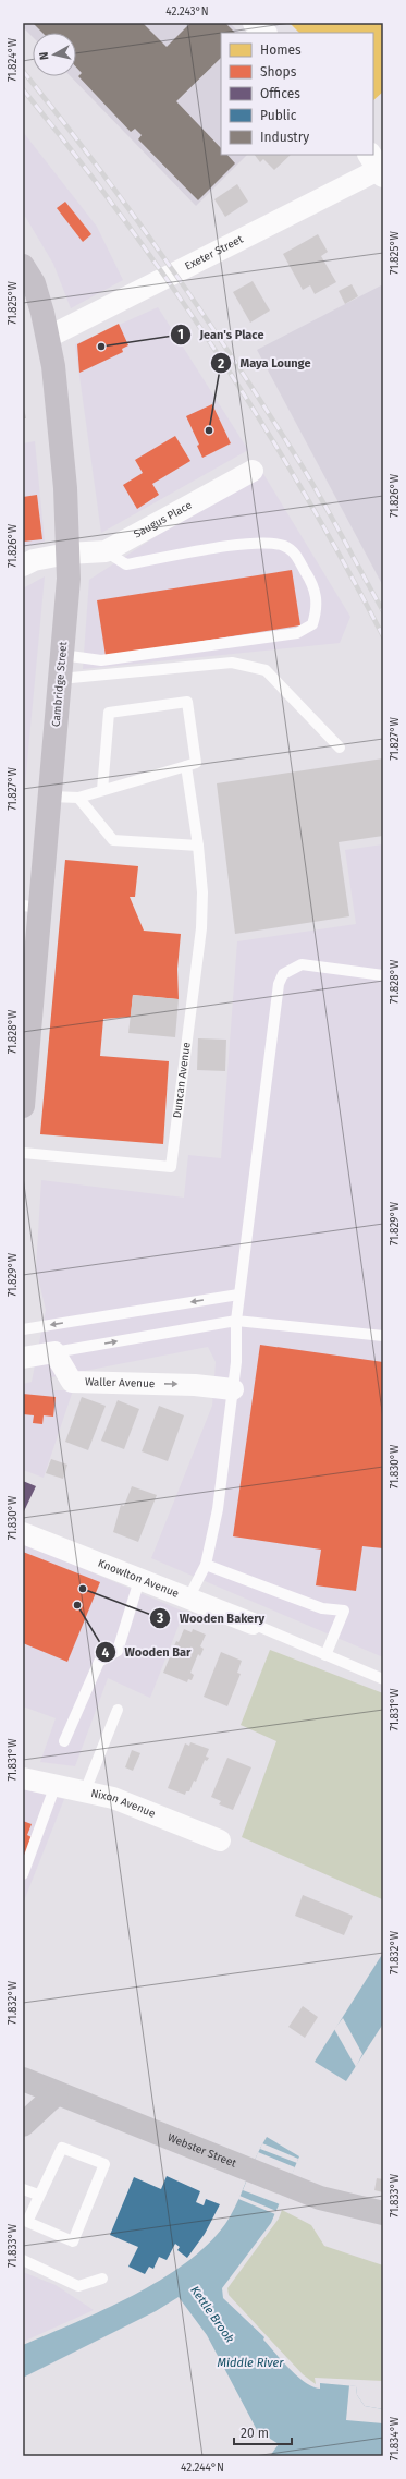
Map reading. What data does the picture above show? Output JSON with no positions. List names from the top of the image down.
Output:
{
  "streets": {
    "main road": ["Cambridge Street", "Webster Street"],
    "street": [
      "Exeter Street",
      "Saugus Place",
      "Waller Avenue",
      "Knowlton Avenue",
      "Nixon Avenue"
    ],
    "lane": ["Duncan Avenue"]
  },
  "crossings": [
    ["Exeter Street", "Cambridge Street"],
    ["Saugus Place", "Cambridge Street"]
  ],
  "one_way": ["Waller Avenue"],
  "water": ["Kettle Brook", "Middle River"],
  "places": [
    "Jean's Place",
    "Maya Lounge",
    "Wooden Bakery",
    "Wooden Bar"
  ],
  "legend": [
    "Homes",
    "Shops",
    "Offices",
    "Public",
    "Industry"
  ],
  "scale_bar": "20 m",
  "north": "left",
  "coordinates": [
    "42.243°N",
    "71.824°W",
    "71.825°W",
    "71.826°W",
    "71.827°W",
    "71.828°W",
    "71.829°W",
    "71.830°W",
    "71.831°W",
    "71.832°W",
    "71.833°W",
    "71.834°W",
    "42.244°N"
  ]
}
